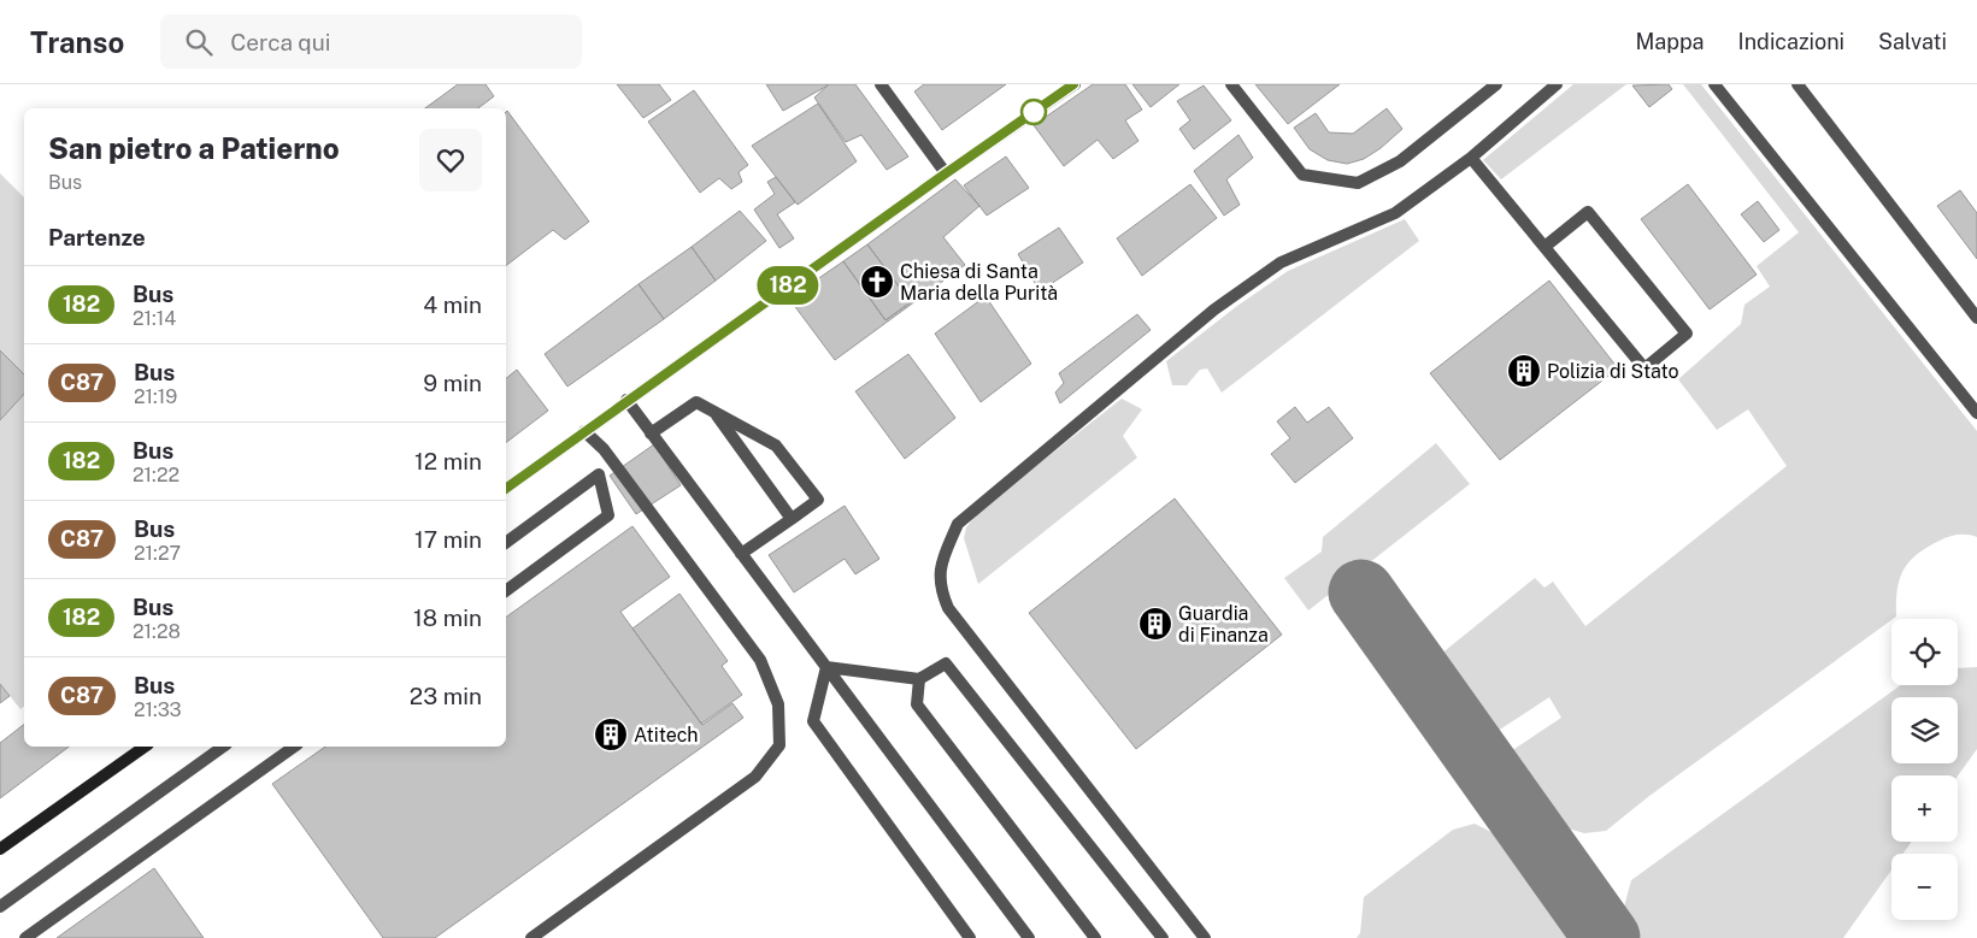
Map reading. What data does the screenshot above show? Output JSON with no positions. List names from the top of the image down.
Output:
{
  "places": {
    "church": ["Chiesa di Santa Maria della Purità"],
    "building": ["Polizia di Stato", "Guardia di Finanza", "Atitech"]
  },
  "lines": ["bus line 182"],
  "page": {
    "header": "Transo",
    "search": "Cerca qui",
    "nav": ["Mappa", "Indicazioni", "Salvati"],
    "on_map": "182",
    "heading": [
      ["San pietro a Patierno", "Bus"],
      "Partenze"
    ],
    "list": [
      {
        "mark": "182",
        "name": "Bus",
        "note": "21:14",
        "value": "4 min"
      },
      {
        "mark": "C87",
        "name": "Bus",
        "note": "21:19",
        "value": "9 min"
      },
      {
        "mark": "182",
        "name": "Bus",
        "note": "21:22",
        "value": "12 min"
      },
      {
        "mark": "C87",
        "name": "Bus",
        "note": "21:27",
        "value": "17 min"
      },
      {
        "mark": "182",
        "name": "Bus",
        "note": "21:28",
        "value": "18 min"
      },
      {
        "mark": "C87",
        "name": "Bus",
        "note": "21:33",
        "value": "23 min"
      }
    ],
    "map_buttons": ["+", "−"]
  }
}
